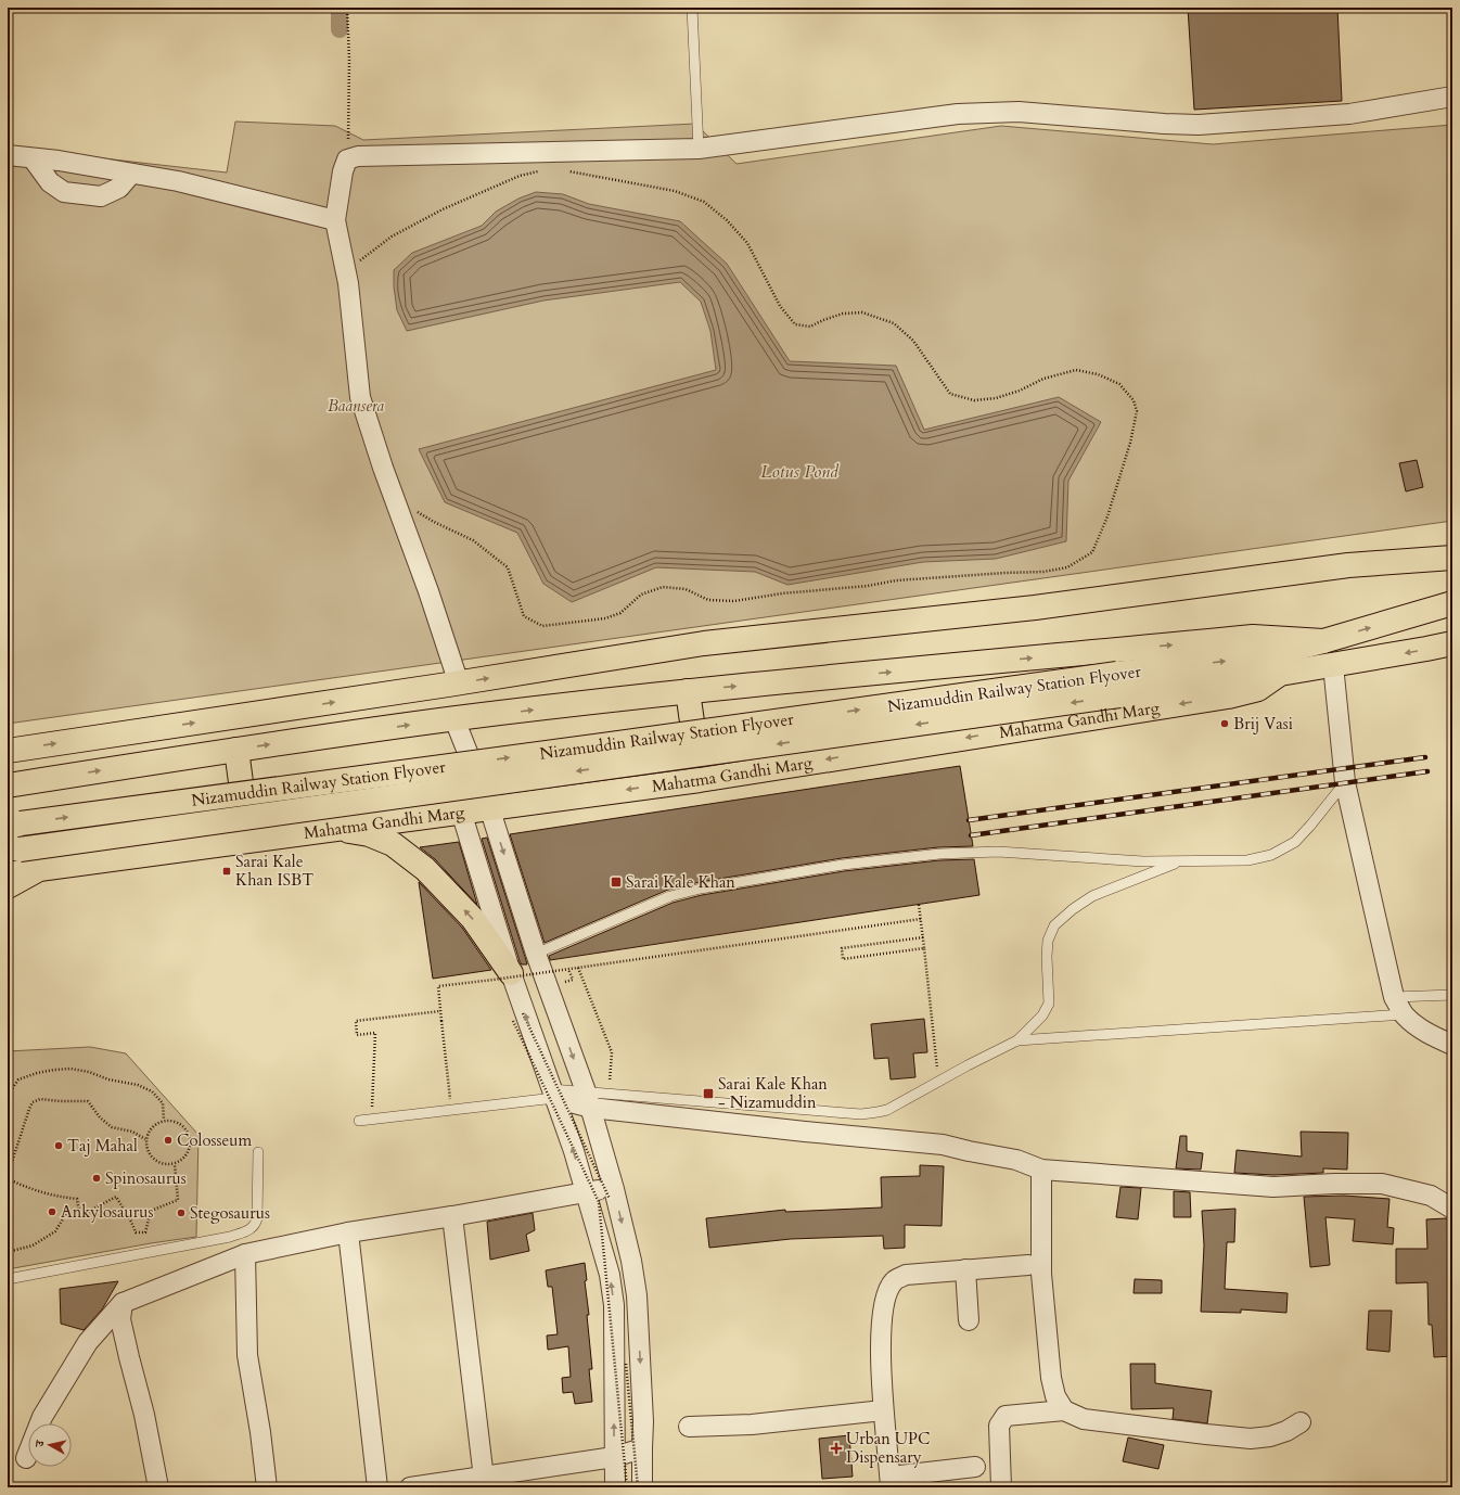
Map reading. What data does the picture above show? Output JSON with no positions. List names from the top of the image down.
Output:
{
  "streets": {
    "main road": ["Nizamuddin Railway Station Flyover", "Mahatma Gandhi Marg"]
  },
  "crossings": [
    ["Nizamuddin Railway Station Flyover", "Mahatma Gandhi Marg"]
  ],
  "water": ["Lotus Pond"],
  "parks": ["Baansera"],
  "places": {
    "other": [
      "Brij Vasi",
      "Colosseum",
      "Taj Mahal",
      "Spinosaurus",
      "Ankylosaurus",
      "Stegosaurus"
    ],
    "transit": ["Sarai Kale Khan ISBT", "Sarai Kale Khan", "Sarai Kale Khan - Nizamuddin"],
    "health": ["Urban UPC Dispensary"]
  },
  "north": "left"
}
